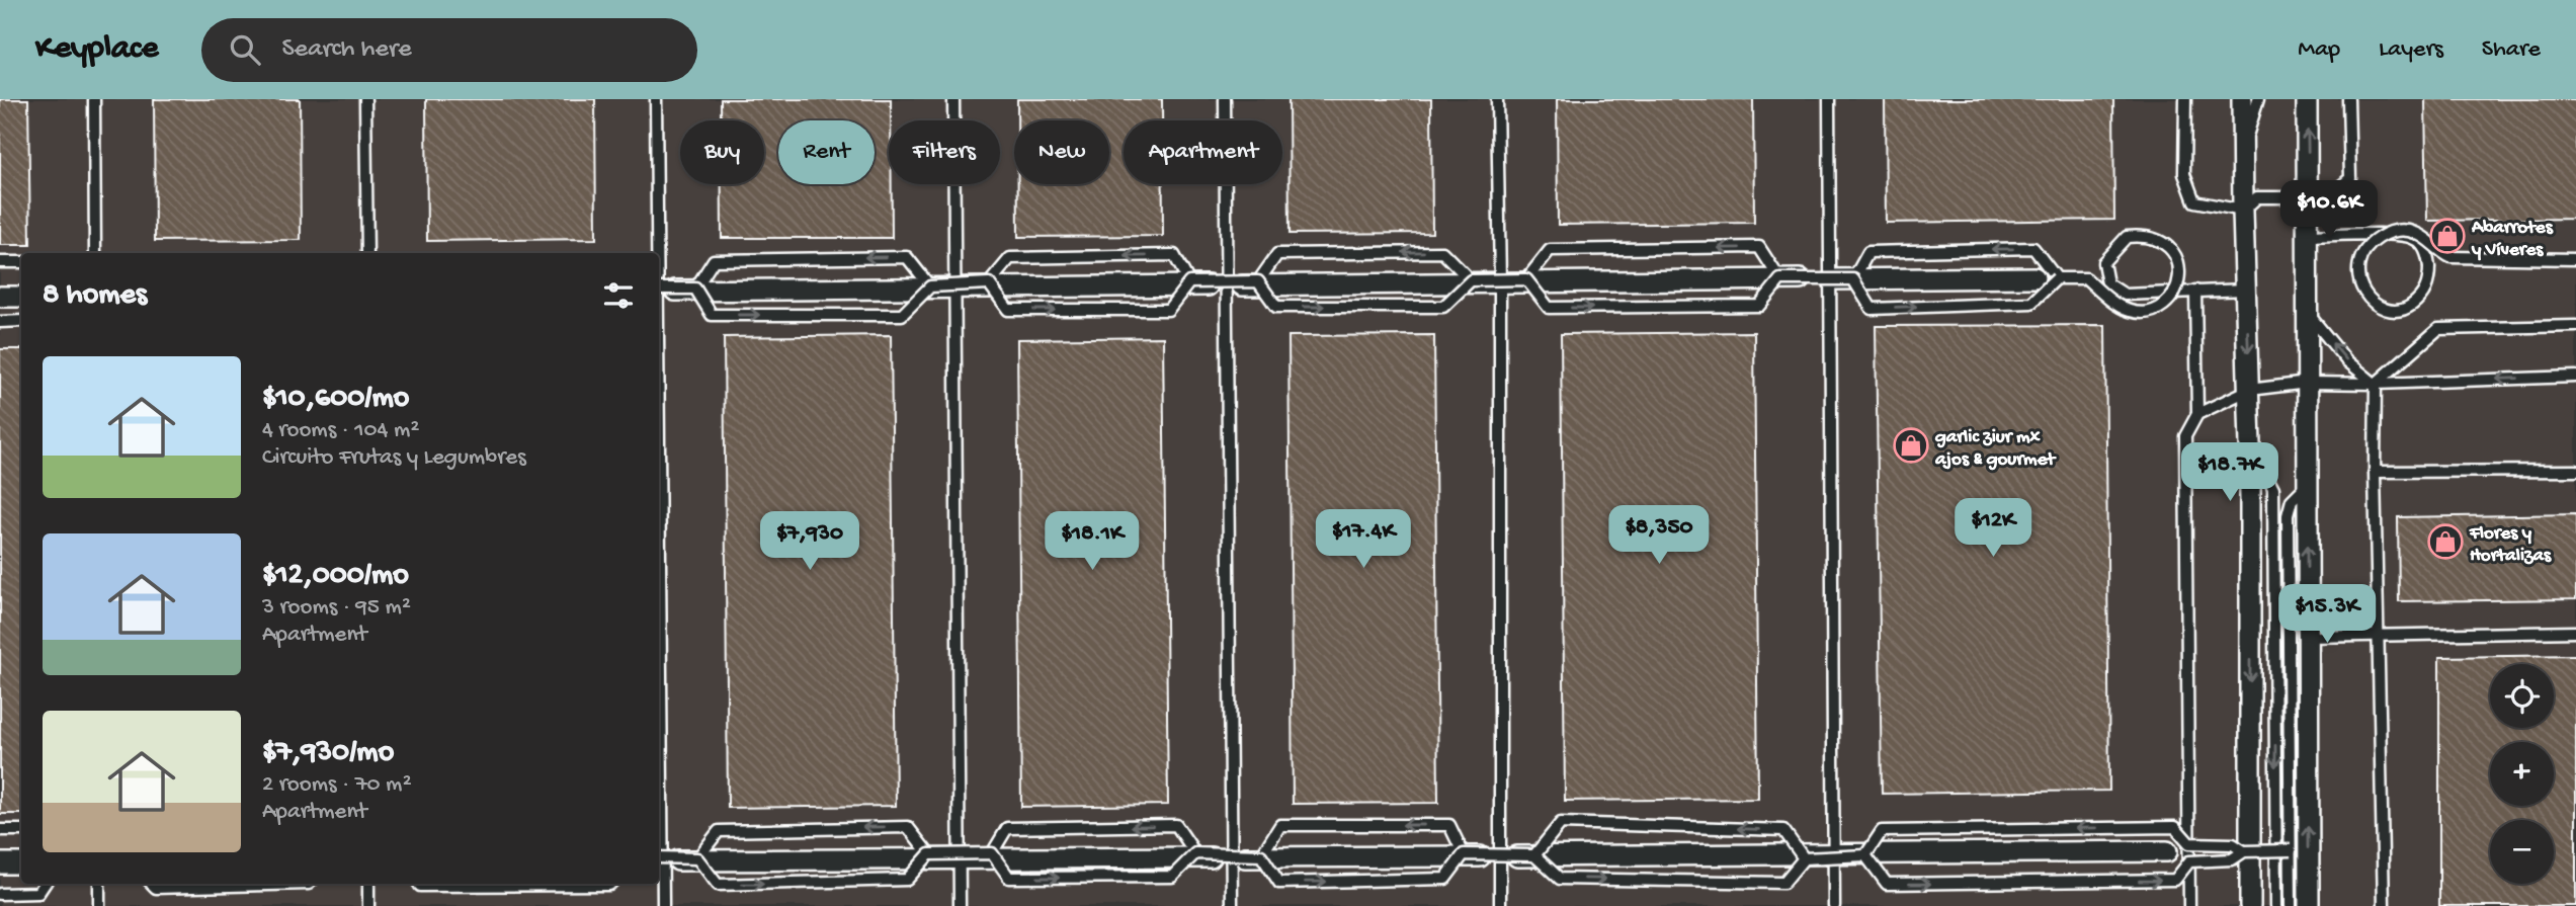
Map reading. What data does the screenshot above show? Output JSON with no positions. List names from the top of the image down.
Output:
{
  "places": {
    "shop": ["Abarrotes y Víveres", "garlic ziur mx ajos & gourmet", "Flores y Hortalizas"]
  },
  "page": {
    "header": "Keyplace",
    "search": "Search here",
    "nav": ["Map", "Layers", "Share"],
    "chip": [
      "Buy",
      "Rent",
      "Filters",
      "New",
      "Apartment"
    ],
    "price": [
      "$10.6K",
      "$18.7K",
      "$12K",
      "$8,350",
      "$17.4K",
      "$7,930",
      "$18.1K",
      "$15.3K"
    ],
    "heading": "8 homes",
    "list": [
      {
        "name": "$10,600/mo",
        "note": "4 rooms · 104 m² · Circuito Frutas y Legumbres"
      },
      {
        "name": "$12,000/mo",
        "note": "3 rooms · 95 m² · Apartment"
      },
      {
        "name": "$7,930/mo",
        "note": "2 rooms · 70 m² · Apartment"
      }
    ],
    "map_buttons": ["+", "−"]
  }
}
